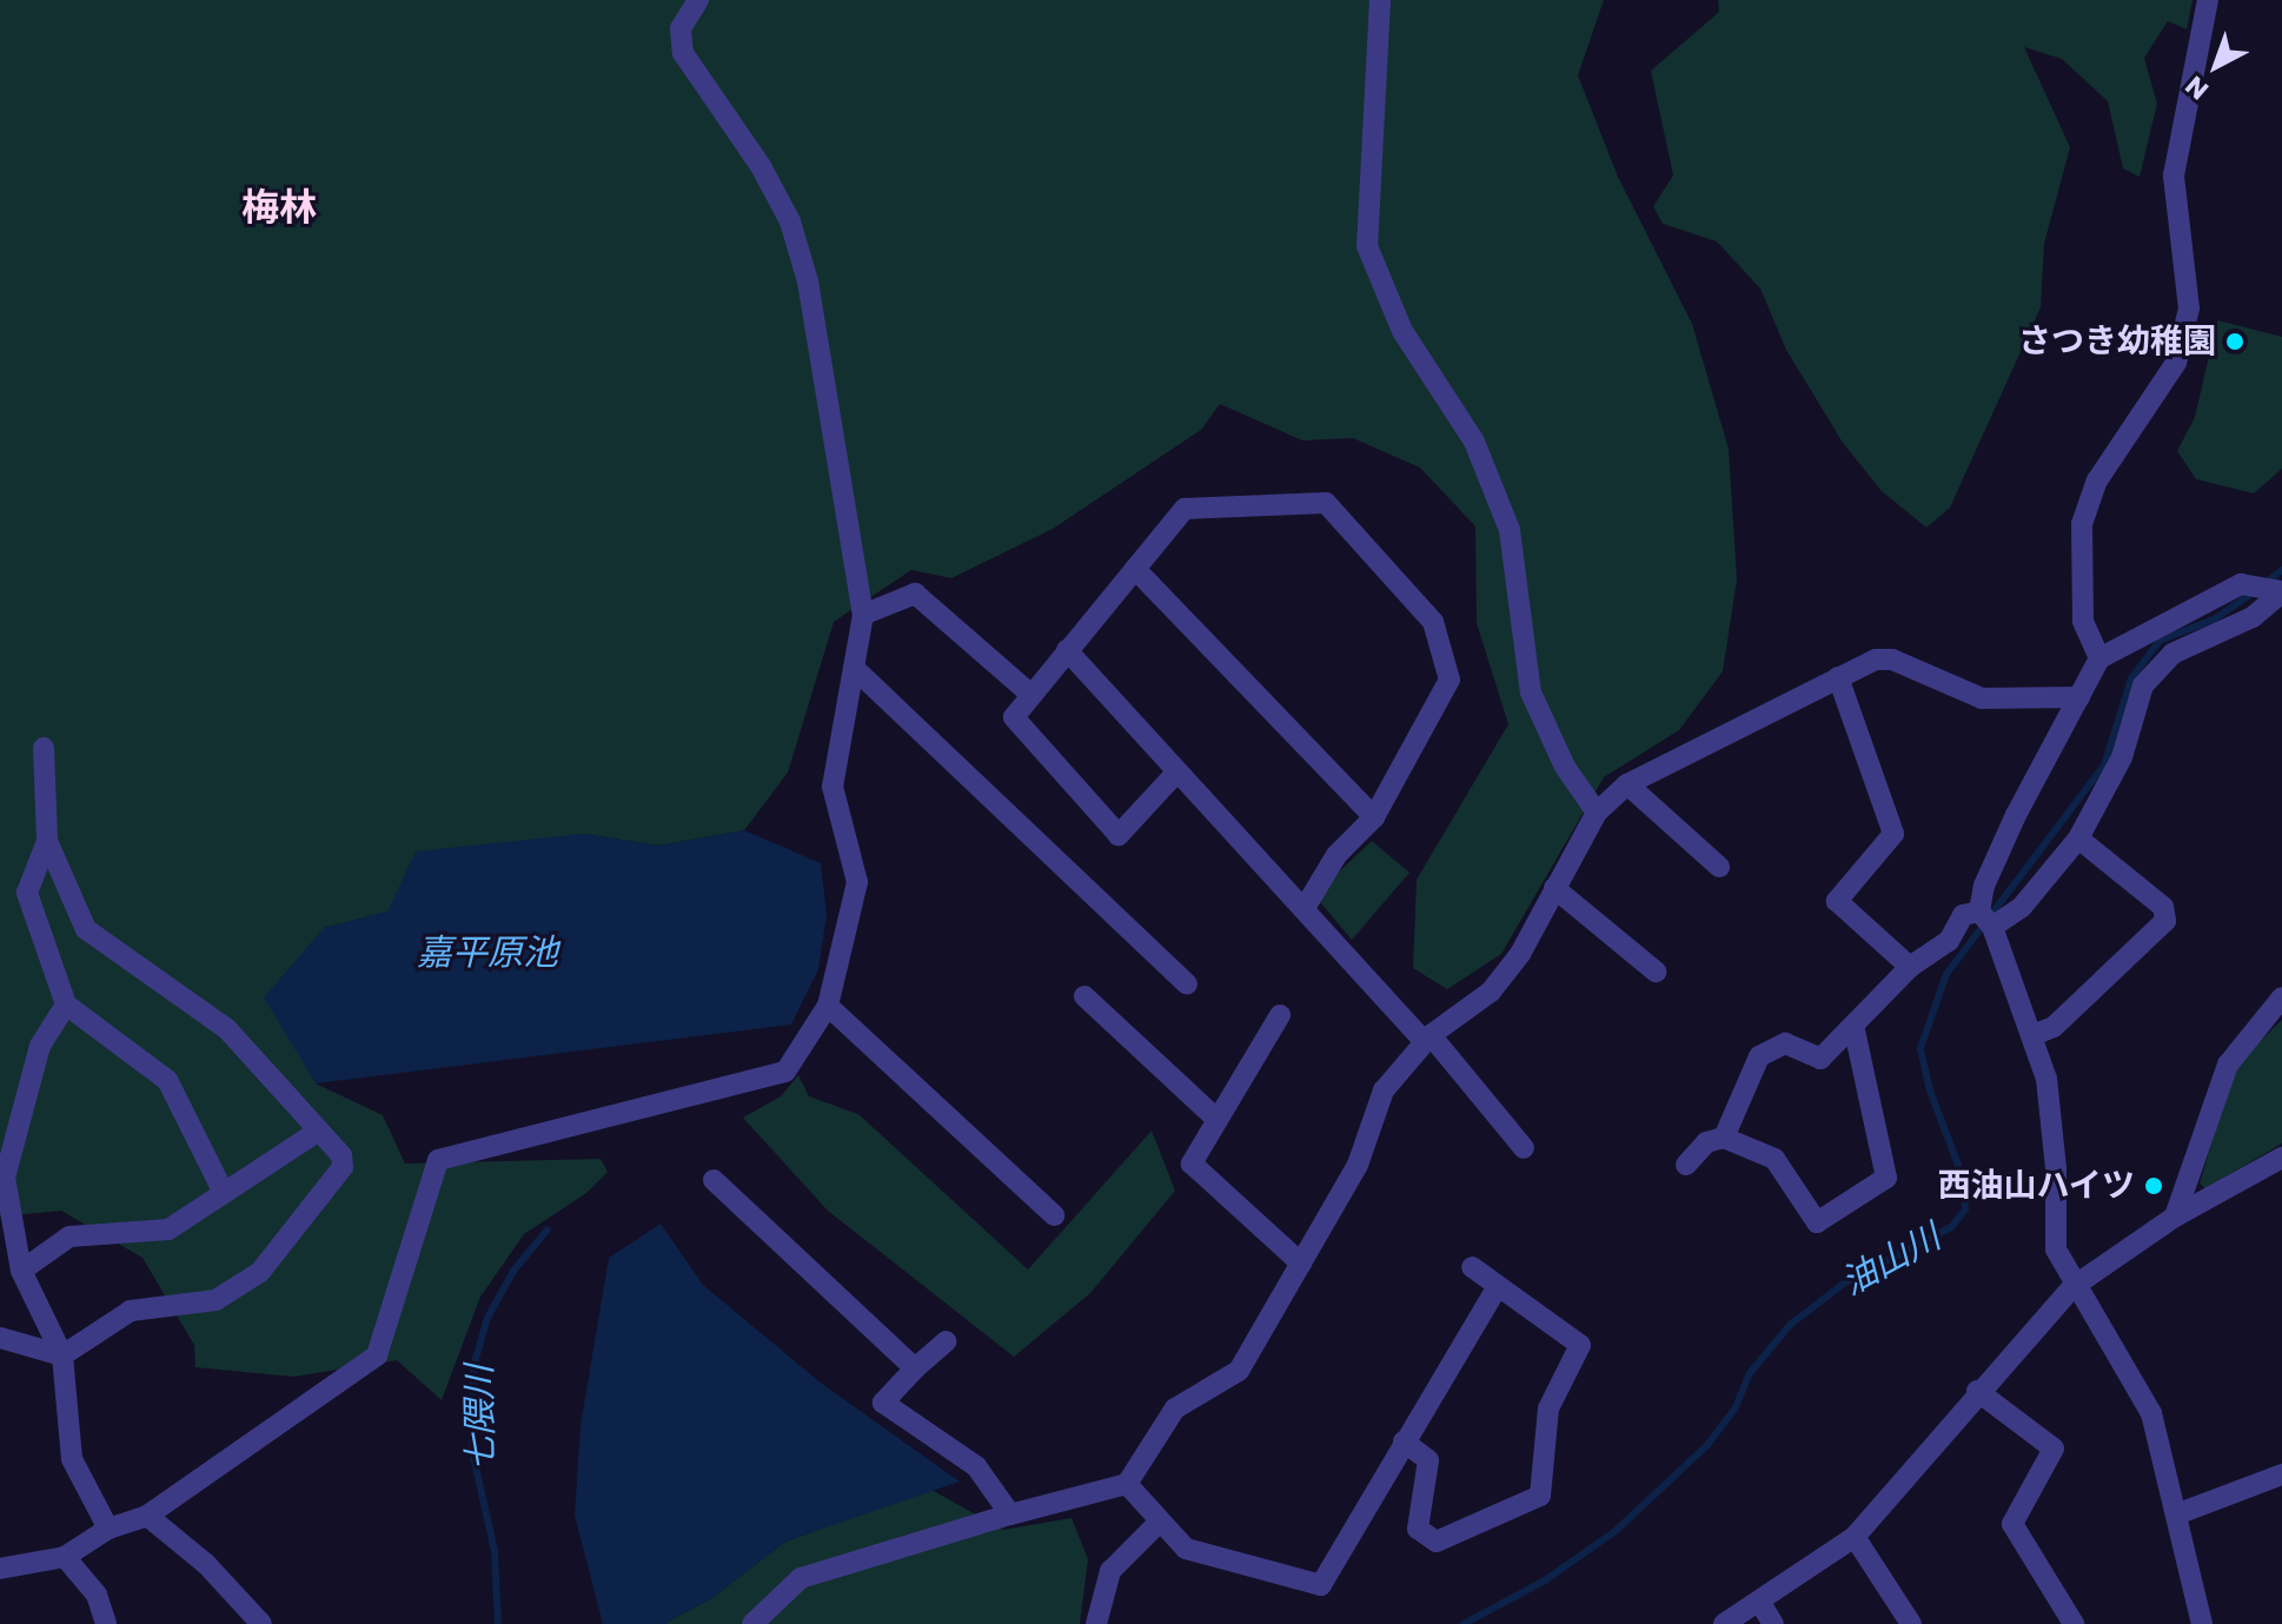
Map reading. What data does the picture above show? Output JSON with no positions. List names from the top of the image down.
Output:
{
  "districts": ["梅林"],
  "water": ["嘉平原池", "油山川", "七隈川"],
  "places": ["さつき幼稚園", "西油山ハイツ"],
  "north": "bottom left"
}
